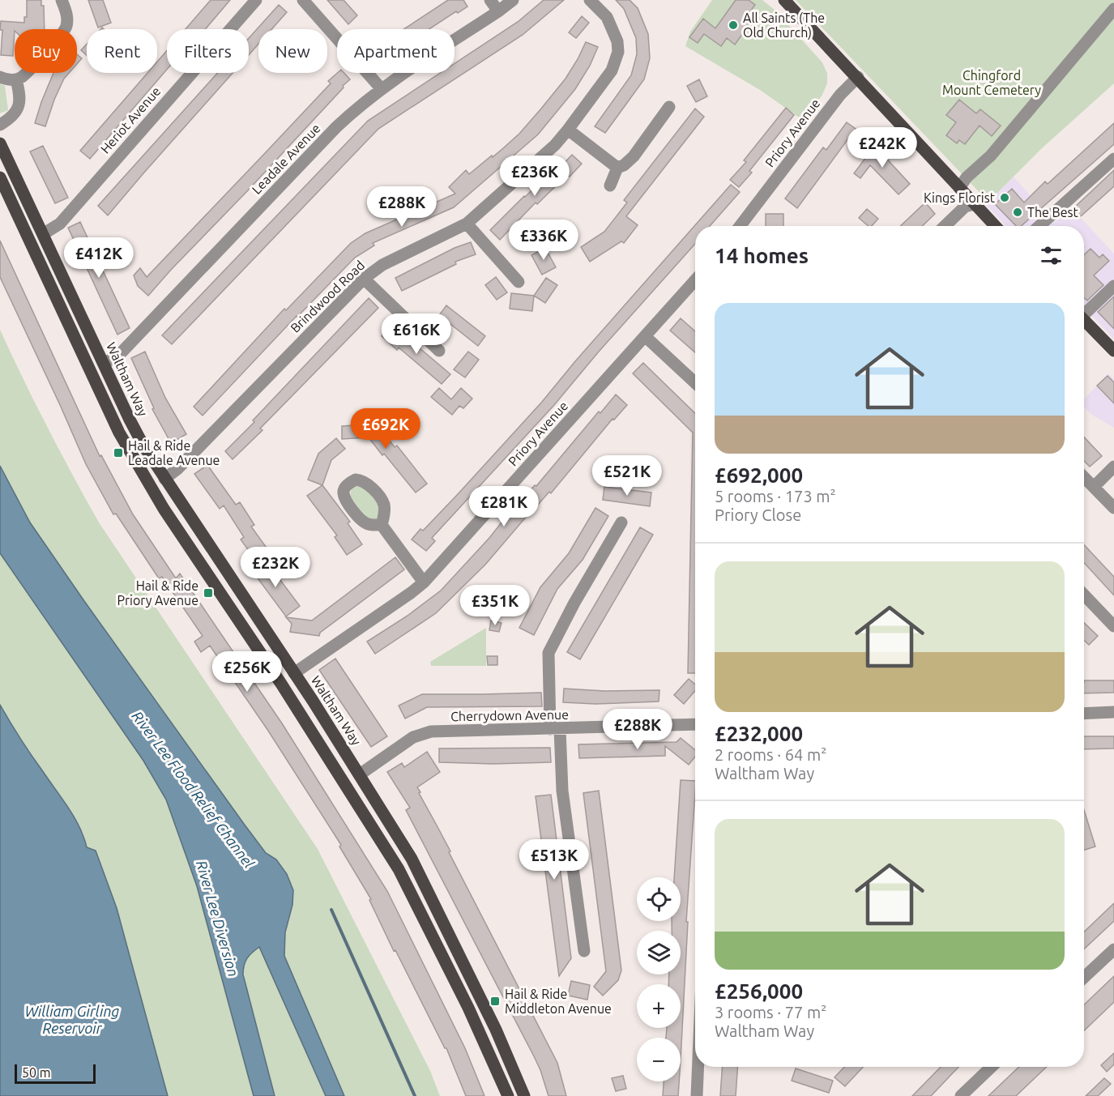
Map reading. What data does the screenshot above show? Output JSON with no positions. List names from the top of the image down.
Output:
{
  "streets": {
    "main road": ["Waltham Way"],
    "street": [
      "Heriot Avenue",
      "Priory Avenue",
      "Leadale Avenue",
      "Brindwood Road",
      "Cherrydown Avenue"
    ]
  },
  "crossings": [
    ["Heriot Avenue", "Waltham Way"],
    ["Priory Avenue", "Waltham Way"],
    ["Leadale Avenue", "Waltham Way"],
    ["Brindwood Road", "Waltham Way"],
    ["Waltham Way", "Cherrydown Avenue"]
  ],
  "water": ["River Lee Flood Relief Channel", "River Lee Diversion", "William Girling Reservoir"],
  "parks": ["Chingford Mount Cemetery"],
  "places": {
    "other": ["All Saints (The Old Church)", "Kings Florist", "The Best"],
    "transit": ["Hail & Ride Leadale Avenue", "Hail & Ride Priory Avenue", "Hail & Ride Middleton Avenue"]
  },
  "scale_bar": "50 m",
  "page": {
    "chip": [
      "Buy",
      "Rent",
      "Filters",
      "New",
      "Apartment"
    ],
    "price": [
      "£242K",
      "£236K",
      "£288K",
      "£336K",
      "£412K",
      "£616K",
      "£692K",
      "£521K",
      "£281K",
      "£232K",
      "£351K",
      "£256K",
      "£288K",
      "£513K"
    ],
    "heading": "14 homes",
    "list": [
      {
        "name": "£692,000",
        "note": "5 rooms · 173 m² · Priory Close"
      },
      {
        "name": "£232,000",
        "note": "2 rooms · 64 m² · Waltham Way"
      },
      {
        "name": "£256,000",
        "note": "3 rooms · 77 m² · Waltham Way"
      }
    ],
    "map_buttons": ["+", "−"],
    "scale": "50 m"
  }
}
